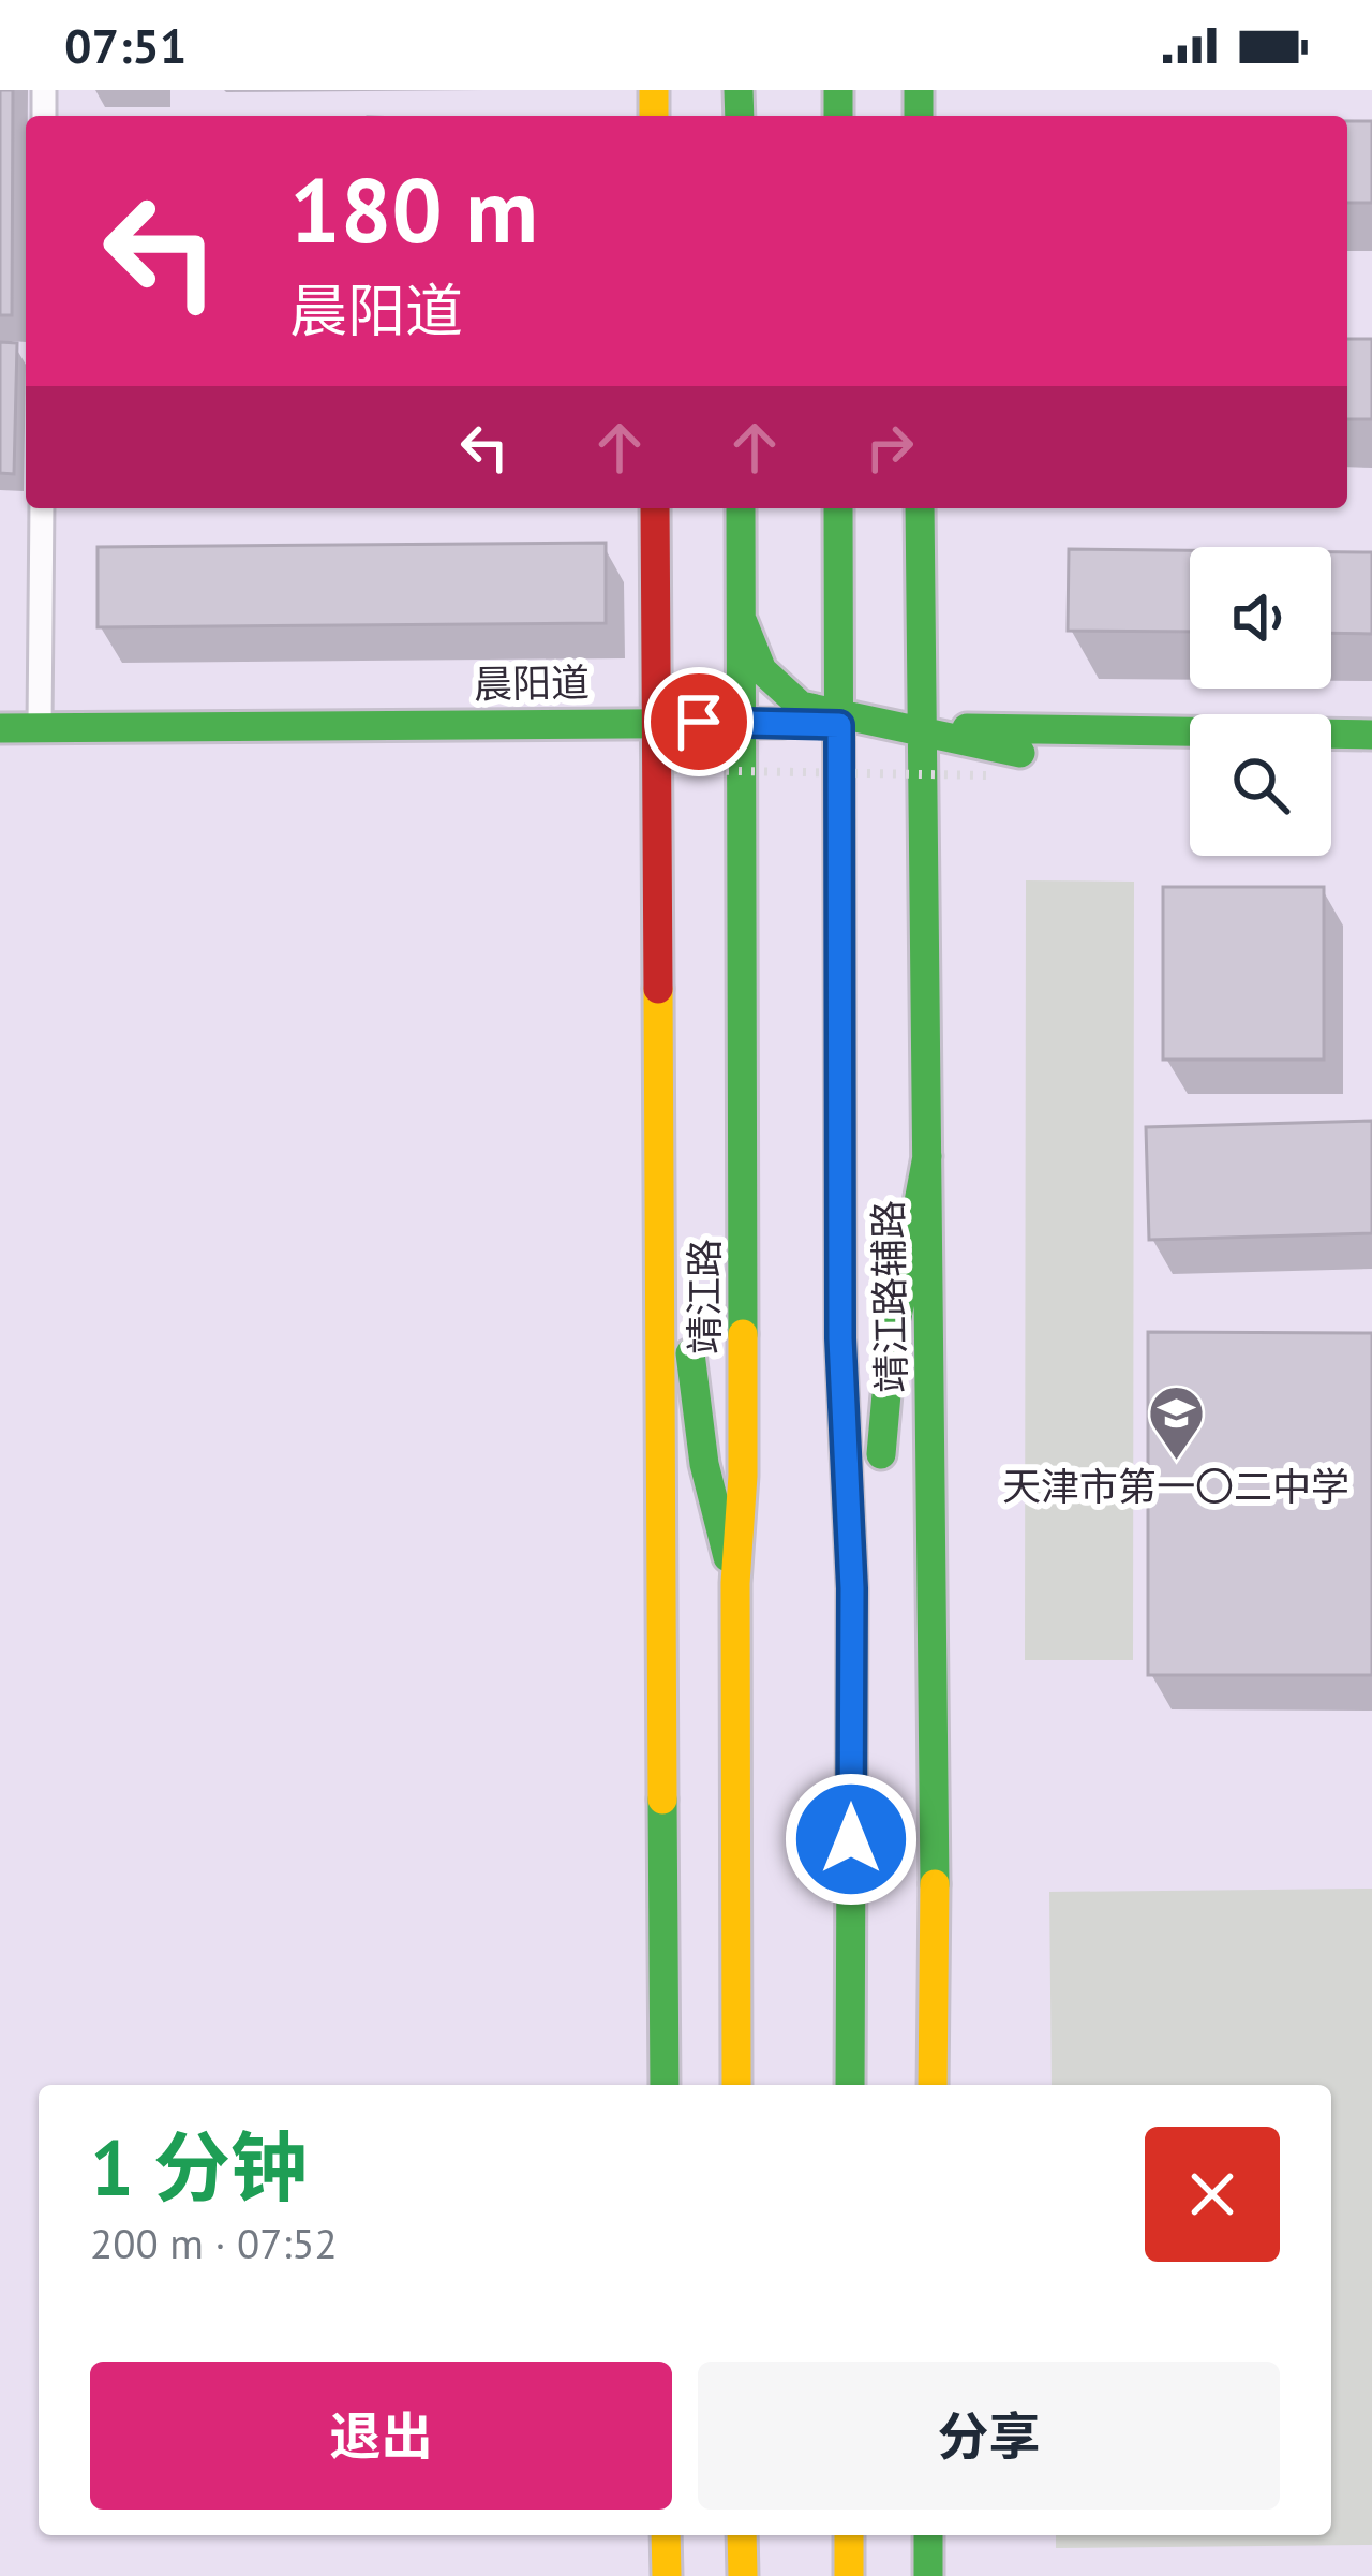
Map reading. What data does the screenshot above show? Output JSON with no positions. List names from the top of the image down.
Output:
{
  "streets": {
    "main road": ["晨阳道", "靖江路", "靖江路辅路"]
  },
  "crossings": [
    ["晨阳道", "靖江路"]
  ],
  "places": {
    "school or university": ["天津市第一〇二中学"]
  },
  "page": {
    "status": "07:51",
    "turn": ["180 m", "晨阳道"],
    "heading": ["1 分钟", "200 m · 07:52"],
    "buttons": ["退出", "分享"]
  }
}
